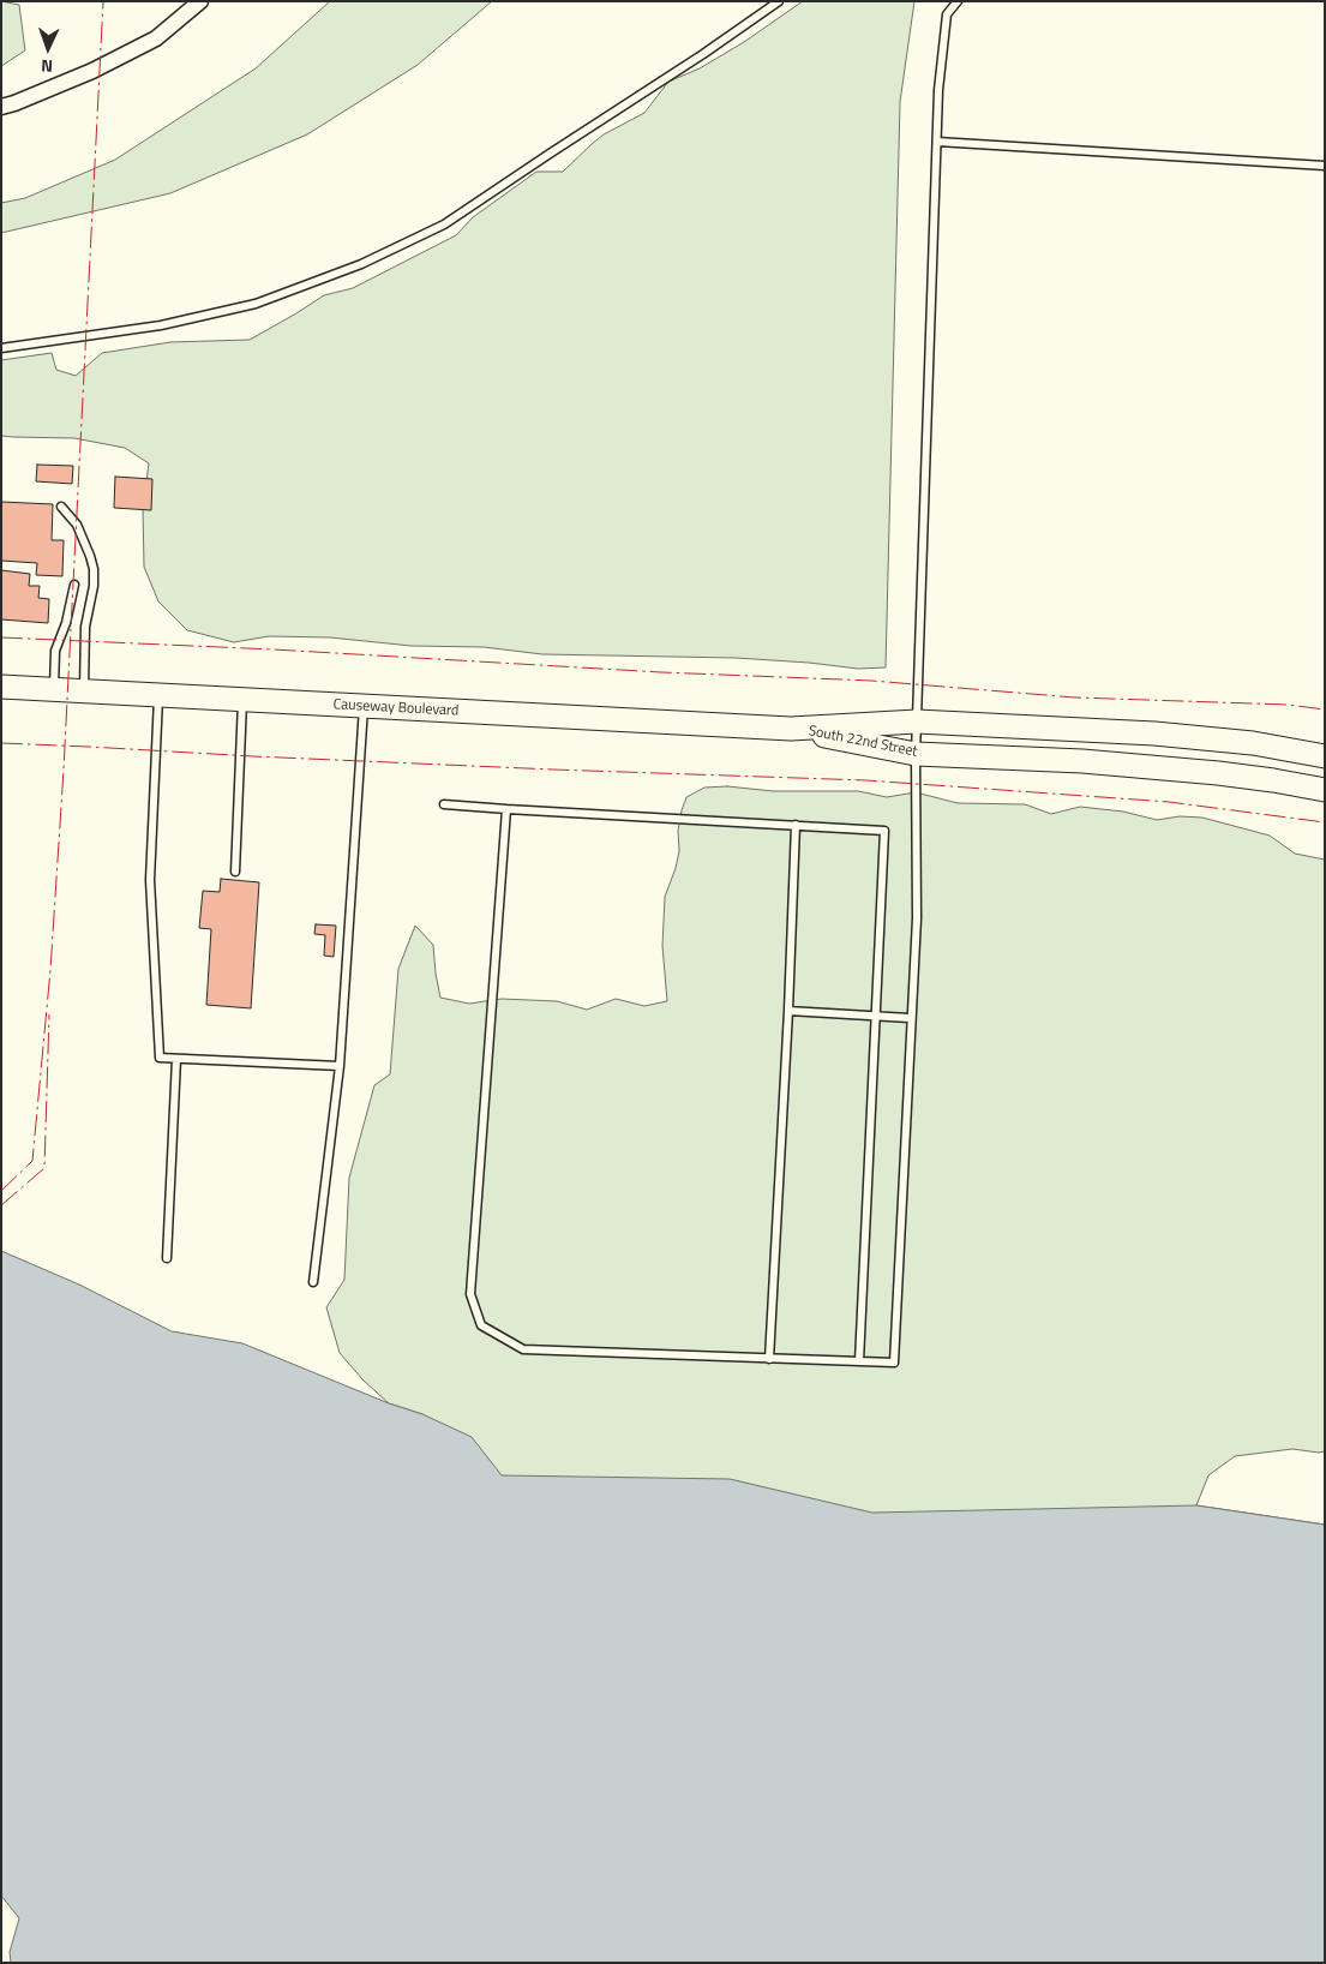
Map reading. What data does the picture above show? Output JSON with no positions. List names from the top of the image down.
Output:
{
  "streets": {
    "main road": ["Causeway Boulevard", "South 22nd Street"]
  },
  "crossings": [
    ["Causeway Boulevard", "South 22nd Street"]
  ],
  "north": "bottom"
}
